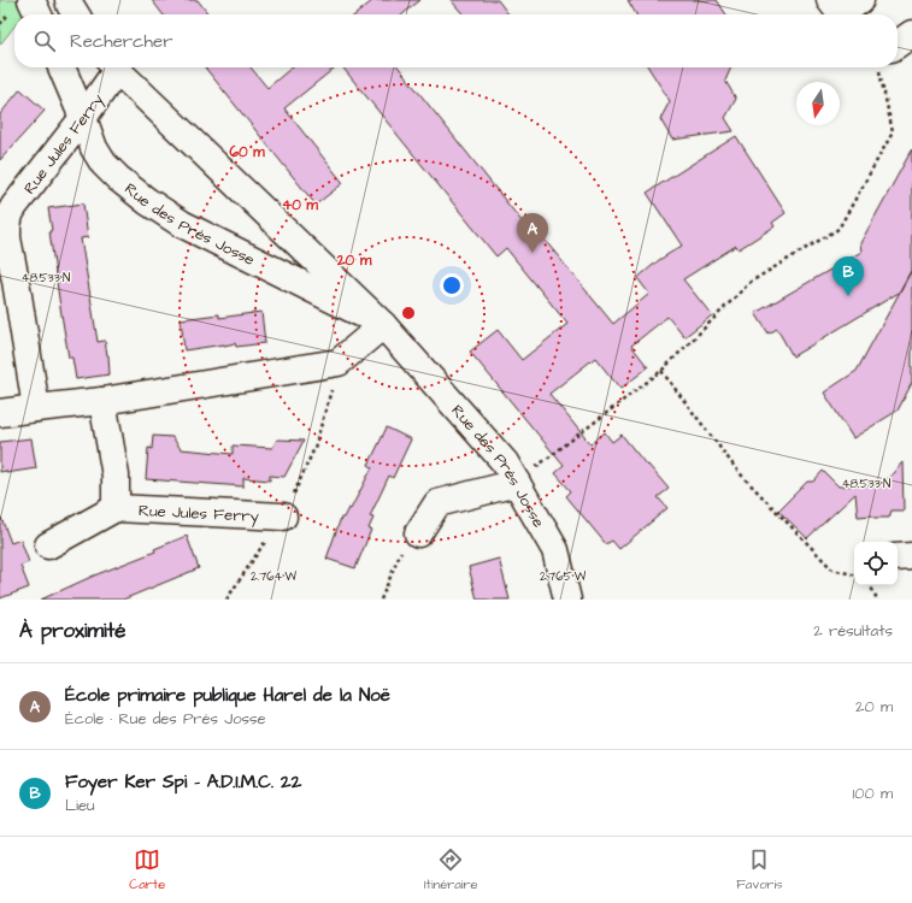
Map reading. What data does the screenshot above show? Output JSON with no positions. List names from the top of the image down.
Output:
{
  "streets": {
    "street": ["Rue Jules Ferry", "Rue des Prés Josse"]
  },
  "crossings": [
    ["Rue Jules Ferry", "Rue des Prés Josse"]
  ],
  "north": "bottom",
  "page": {
    "search": "Rechercher",
    "pins": ["A", "B"],
    "heading": ["À proximité", "2 résultats"],
    "list": [
      {
        "mark": "A",
        "name": "École primaire publique Harel de la Noë",
        "note": "École · Rue des Prés Josse",
        "value": "20 m"
      },
      {
        "mark": "B",
        "name": "Foyer Ker Spi - A.D.I.M.C. 22",
        "note": "Lieu",
        "value": "100 m"
      }
    ],
    "nav": ["Carte", "Itinéraire", "Favoris"]
  },
  "coordinates": ["48.533°N", "2.764°W", "2.765°W"],
  "rings": ["60 m", "40 m", "20 m"]
}
